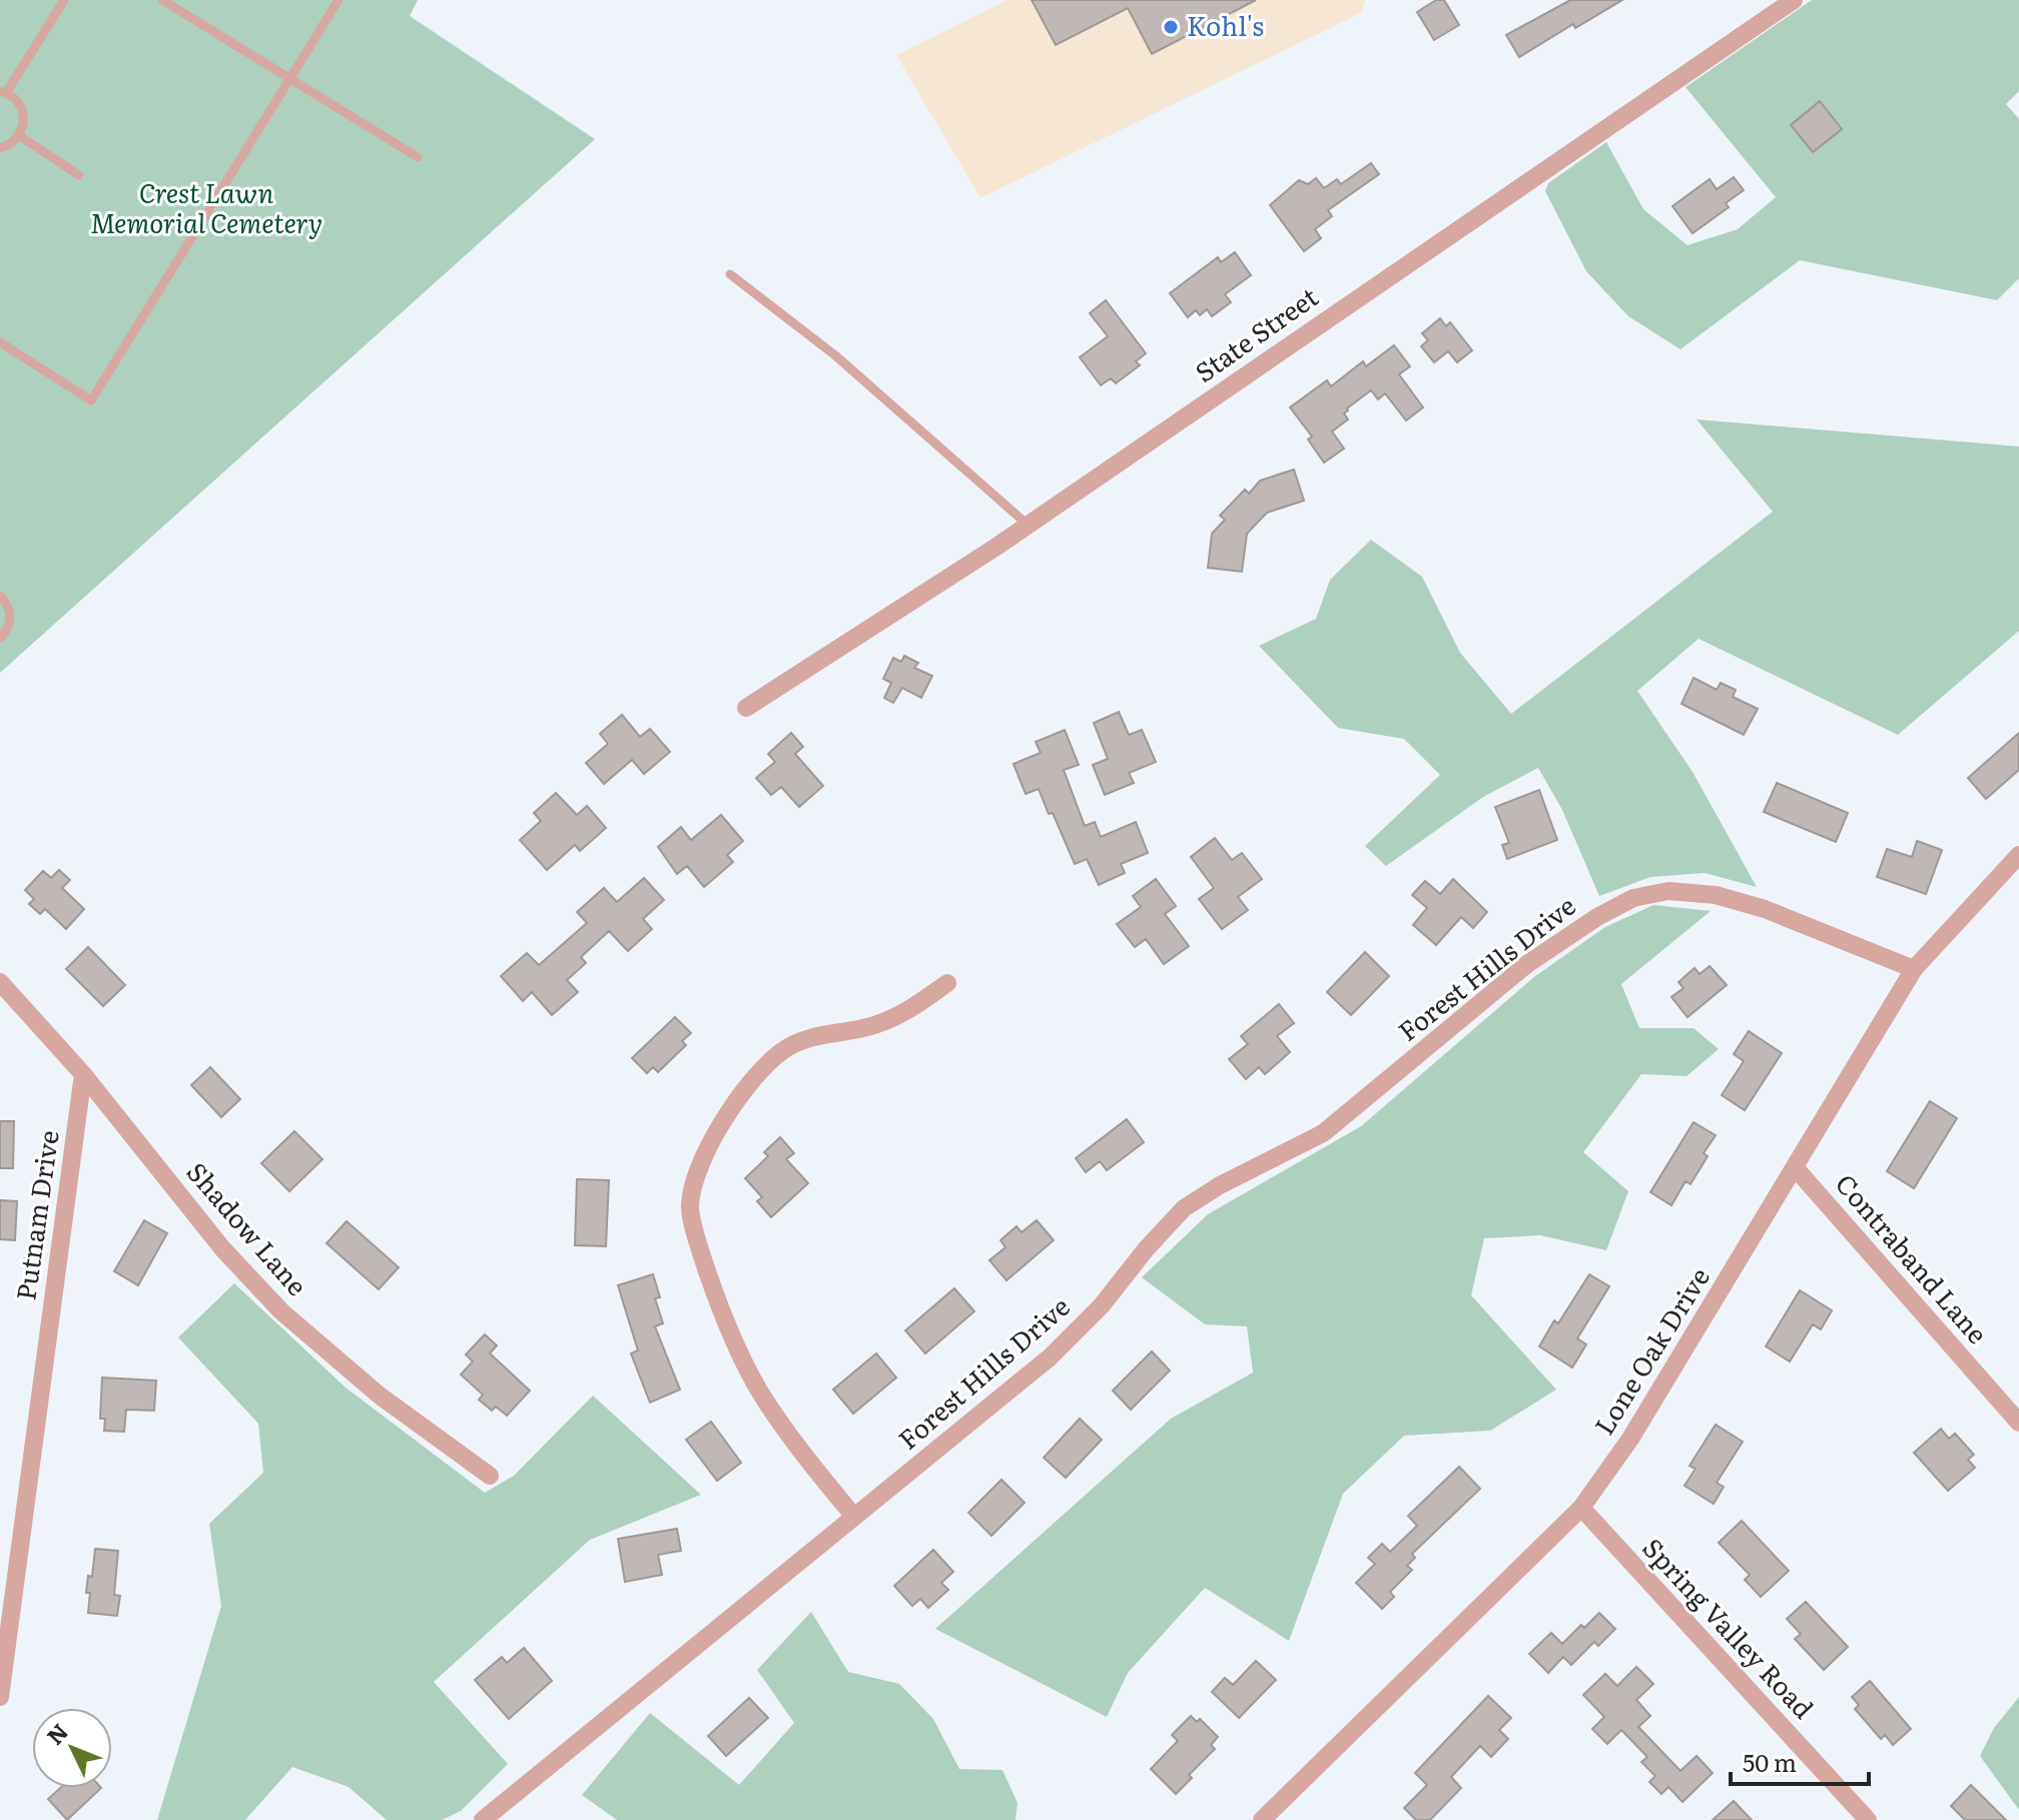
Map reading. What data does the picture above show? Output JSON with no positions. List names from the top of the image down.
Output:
{
  "streets": {
    "street": [
      "State Street",
      "Forest Hills Drive",
      "Putnam Drive",
      "Shadow Lane",
      "Contraband Lane",
      "Lone Oak Drive",
      "Spring Valley Road"
    ]
  },
  "crossings": [
    ["Forest Hills Drive", "Lone Oak Drive"],
    ["Putnam Drive", "Shadow Lane"],
    ["Contraband Lane", "Lone Oak Drive"],
    ["Lone Oak Drive", "Spring Valley Road"]
  ],
  "parks": ["Crest Lawn Memorial Cemetery"],
  "places": ["Kohl's"],
  "scale_bar": "50 m",
  "north": "top left"
}
